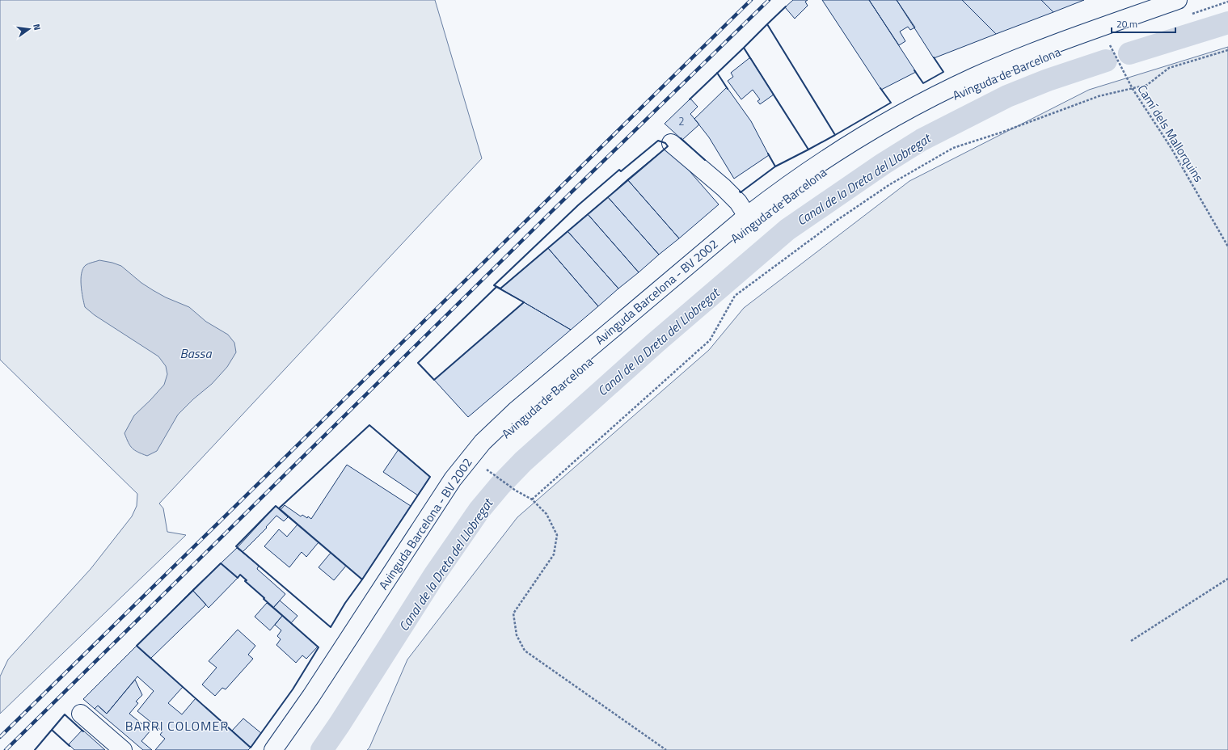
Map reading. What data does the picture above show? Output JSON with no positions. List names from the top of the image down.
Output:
{
  "streets": {
    "main road": ["Avinguda Barcelona - BV 2002"],
    "path": ["Camí dels Mallorquins"]
  },
  "crossings": [
    ["Camí dels Mallorquins", "Avinguda Barcelona - BV 2002"]
  ],
  "districts": ["BARRI COLOMER"],
  "water": ["Canal de la Dreta del Llobregat", "Bassa"],
  "house_numbers": ["2"],
  "scale_bar": "20 m",
  "north": "right"
}
